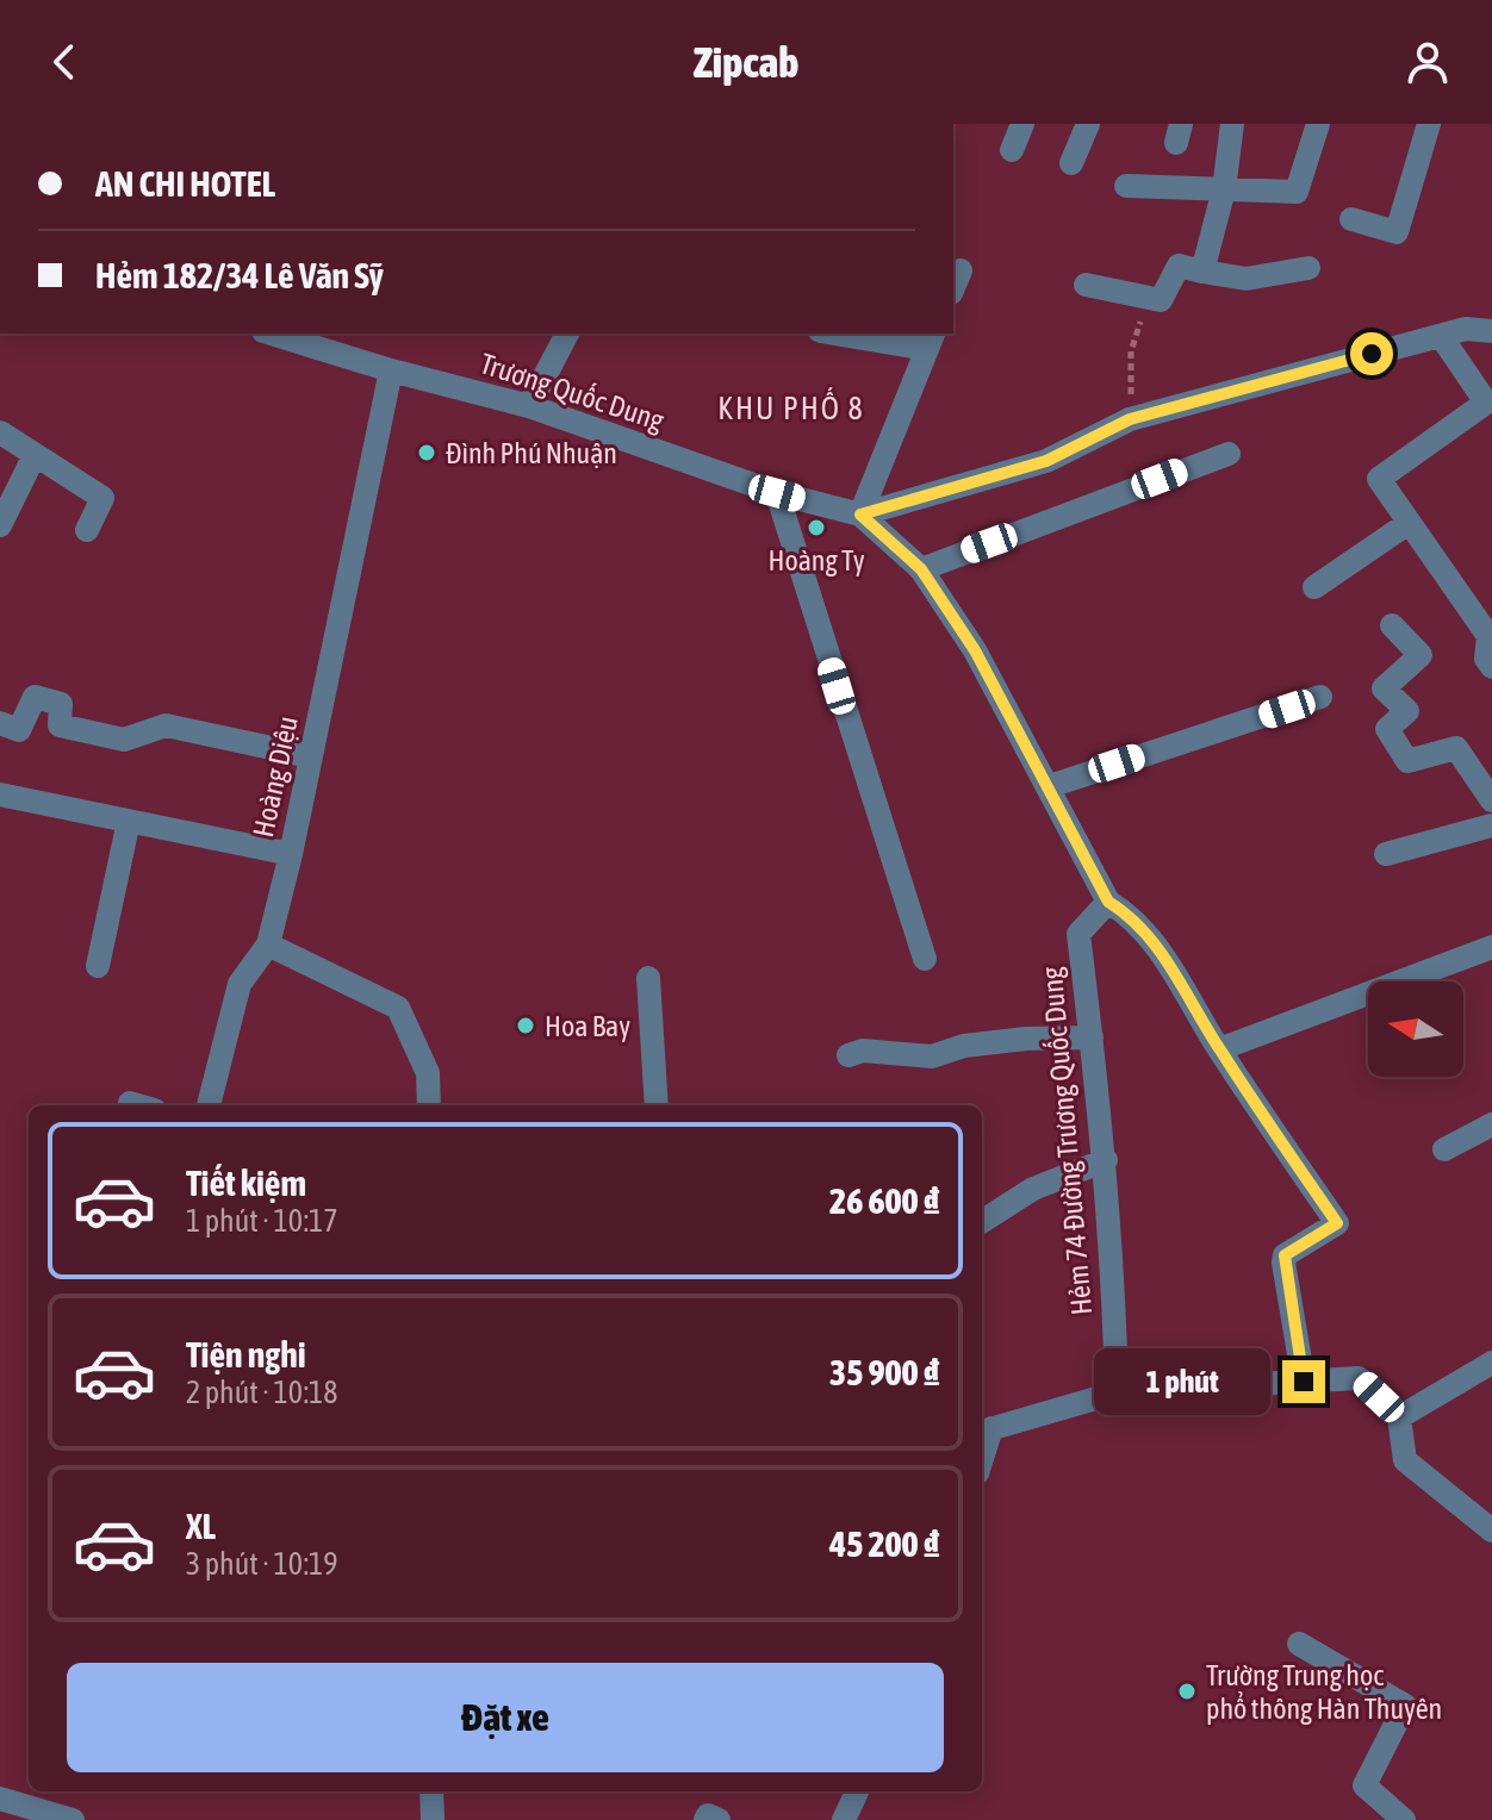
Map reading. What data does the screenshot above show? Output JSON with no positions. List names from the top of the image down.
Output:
{
  "streets": {
    "street": ["Trương Quốc Dung", "Hoàng Diệu", "Hẻm 74 Đường Trương Quốc Dung"]
  },
  "crossings": [
    ["Trương Quốc Dung", "Hoàng Diệu"]
  ],
  "districts": ["KHU PHỐ 8"],
  "places": [
    "Đình Phú Nhuận",
    "Hoàng Ty",
    "Hoa Bay",
    "Trường Trung học phổ thông Hàn Thuyên"
  ],
  "north": "left",
  "page": {
    "header": "Zipcab",
    "banner": ["AN CHI HOTEL", "Hẻm 182/34 Lê Văn Sỹ"],
    "list": [
      {
        "name": "Tiết kiệm",
        "note": "1 phút · 10:17",
        "value": "26 600 ₫"
      },
      {
        "name": "Tiện nghi",
        "note": "2 phút · 10:18",
        "value": "35 900 ₫"
      },
      {
        "name": "XL",
        "note": "3 phút · 10:19",
        "value": "45 200 ₫"
      }
    ],
    "bubble": "1 phút",
    "buttons": "Đặt xe"
  }
}
